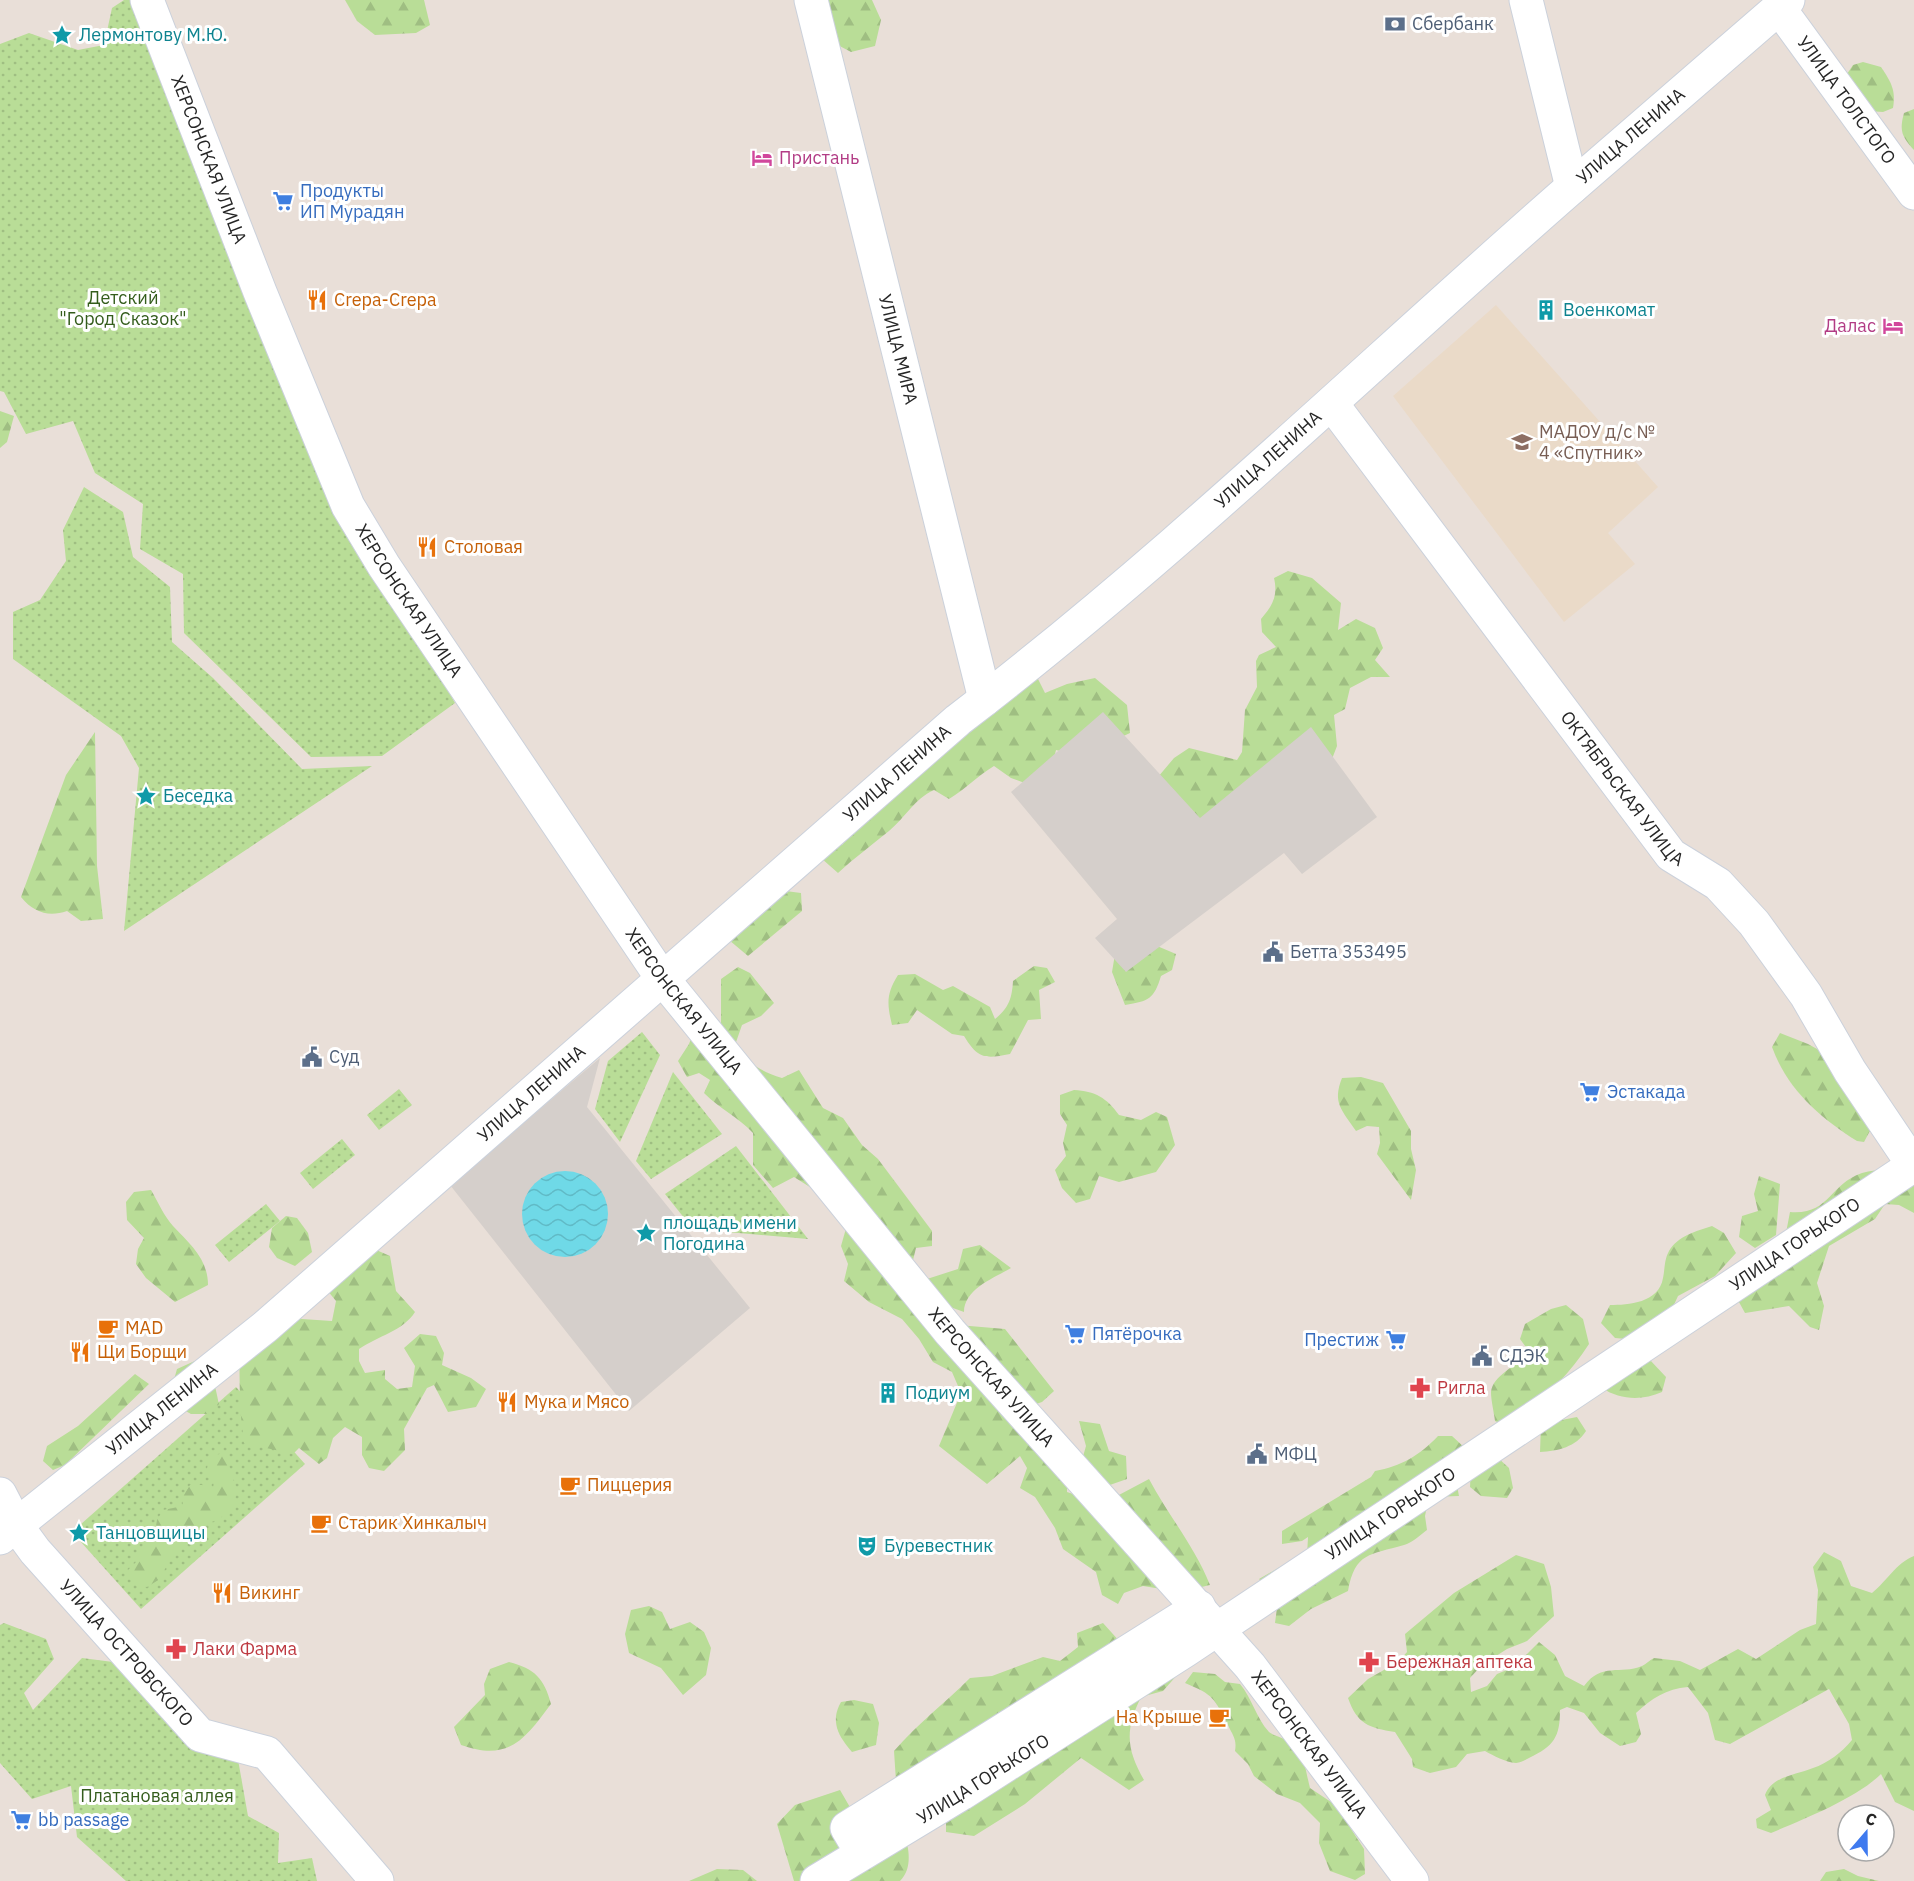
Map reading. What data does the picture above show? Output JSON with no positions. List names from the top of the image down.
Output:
{
  "streets": {
    "street": [
      "УЛИЦА ТОЛСТОГО",
      "УЛИЦА ЛЕНИНА",
      "ХЕРСОНСКАЯ УЛИЦА",
      "УЛИЦА МИРА",
      "ОКТЯБРЬСКАЯ УЛИЦА",
      "УЛИЦА ГОРЬКОГО",
      "УЛИЦА ОСТРОВСКОГО"
    ]
  },
  "crossings": [
    ["УЛИЦА ТОЛСТОГО", "УЛИЦА ЛЕНИНА"],
    ["УЛИЦА ЛЕНИНА", "ХЕРСОНСКАЯ УЛИЦА"],
    ["УЛИЦА ЛЕНИНА", "УЛИЦА МИРА"],
    ["УЛИЦА ЛЕНИНА", "ОКТЯБРЬСКАЯ УЛИЦА"],
    ["УЛИЦА ЛЕНИНА", "УЛИЦА ОСТРОВСКОГО"],
    ["ХЕРСОНСКАЯ УЛИЦА", "УЛИЦА ГОРЬКОГО"],
    ["ОКТЯБРЬСКАЯ УЛИЦА", "УЛИЦА ГОРЬКОГО"]
  ],
  "parks": ["Детский \"Город Сказок\"", "Платановая аллея"],
  "places": {
    "bank": ["Сбербанк"],
    "place": [
      "Лермонтову М.Ю.",
      "Беседка",
      "площадь имени Погодина",
      "Танцовщицы"
    ],
    "hotel": ["Пристань", "Далас"],
    "supermarket": [
      "Продукты ИП Мурадян",
      "Эстакада",
      "Пятёрочка",
      "Престиж",
      "bb passage"
    ],
    "restaurant": [
      "Crepa-Crepa",
      "Столовая",
      "Щи Борщи",
      "Мука и Мясо",
      "Викинг"
    ],
    "building": ["Военкомат", "Подиум"],
    "school or university": ["МАДОУ д/с № 4 «Спутник»"],
    "public building": [
      "Бетта 353495",
      "Суд",
      "СДЭК",
      "МФЦ"
    ],
    "cafe": [
      "MAD",
      "Пиццерия",
      "Старик Хинкалыч",
      "На Крыше"
    ],
    "pharmacy": ["Ригла", "Лаки Фарма", "Бережная аптека"],
    "theatre": ["Буревестник"]
  },
  "north": "top"
}
